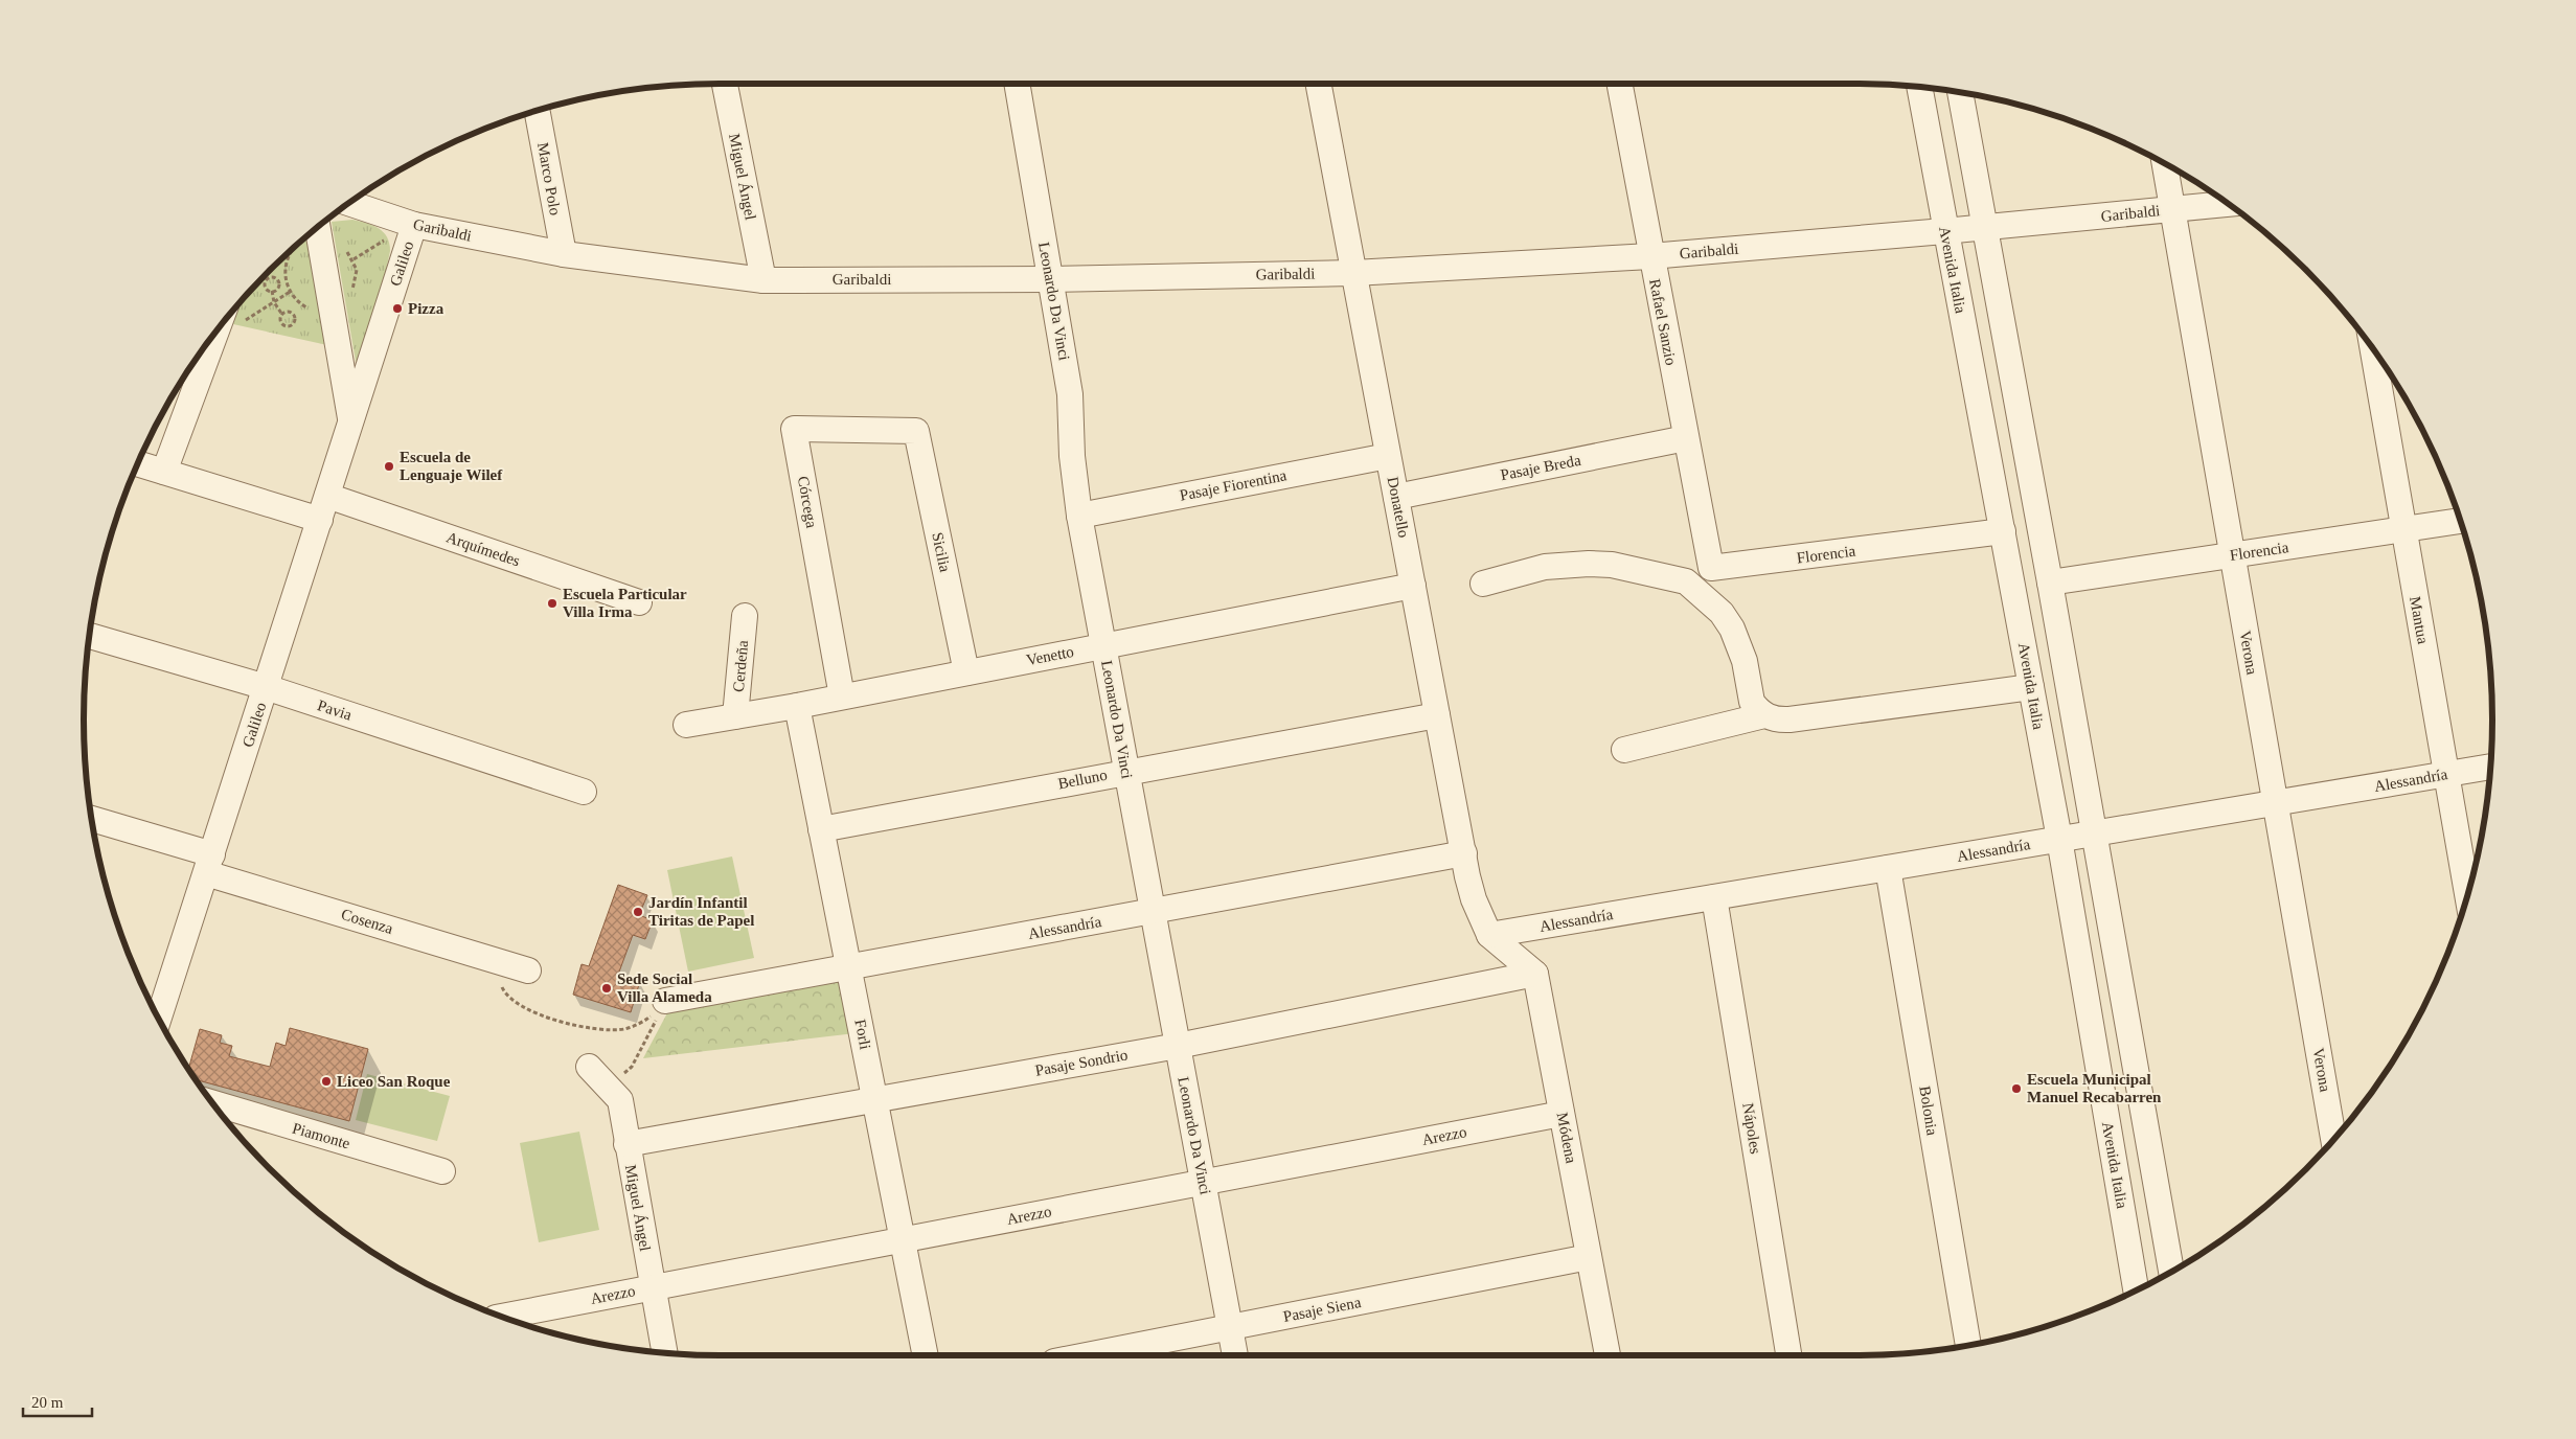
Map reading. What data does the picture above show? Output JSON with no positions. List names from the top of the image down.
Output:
{
  "streets": {
    "street": [
      "Miguel Ángel",
      "Marco Polo",
      "Garibaldi",
      "Galileo",
      "Avenida Italia",
      "Leonardo Da Vinci",
      "Rafael Sanzio",
      "Pasaje Breda",
      "Pasaje Fiorentina",
      "Córcega",
      "Donatello",
      "Arquímedes",
      "Florencia",
      "Sicilia",
      "Mantua",
      "Verona",
      "Venetto",
      "Cerdeña",
      "Pavia",
      "Belluno",
      "Alessandría",
      "Cosenza",
      "Forli",
      "Pasaje Sondrio",
      "Bolonia",
      "Nápoles",
      "Piamonte",
      "Arezzo",
      "Módena",
      "Pasaje Siena"
    ]
  },
  "crossings": [
    ["Miguel Ángel", "Garibaldi"],
    ["Miguel Ángel", "Pasaje Sondrio"],
    ["Miguel Ángel", "Arezzo"],
    ["Marco Polo", "Garibaldi"],
    ["Garibaldi", "Galileo"],
    ["Garibaldi", "Avenida Italia"],
    ["Garibaldi", "Leonardo Da Vinci"],
    ["Garibaldi", "Rafael Sanzio"],
    ["Garibaldi", "Donatello"],
    ["Garibaldi", "Verona"],
    ["Galileo", "Arquímedes"],
    ["Galileo", "Pavia"],
    ["Galileo", "Cosenza"],
    ["Avenida Italia", "Florencia"],
    ["Avenida Italia", "Alessandría"],
    ["Leonardo Da Vinci", "Pasaje Fiorentina"],
    ["Leonardo Da Vinci", "Venetto"],
    ["Leonardo Da Vinci", "Belluno"],
    ["Leonardo Da Vinci", "Alessandría"],
    ["Leonardo Da Vinci", "Pasaje Sondrio"],
    ["Leonardo Da Vinci", "Arezzo"],
    ["Leonardo Da Vinci", "Pasaje Siena"],
    ["Rafael Sanzio", "Pasaje Breda"],
    ["Rafael Sanzio", "Florencia"],
    ["Pasaje Breda", "Donatello"],
    ["Pasaje Fiorentina", "Donatello"],
    ["Córcega", "Sicilia"],
    ["Córcega", "Venetto"],
    ["Donatello", "Venetto"],
    ["Donatello", "Belluno"],
    ["Donatello", "Alessandría"],
    ["Florencia", "Mantua"],
    ["Florencia", "Verona"],
    ["Sicilia", "Venetto"],
    ["Mantua", "Alessandría"],
    ["Verona", "Alessandría"],
    ["Venetto", "Cerdeña"],
    ["Venetto", "Forli"],
    ["Belluno", "Forli"],
    ["Alessandría", "Forli"],
    ["Alessandría", "Bolonia"],
    ["Alessandría", "Nápoles"],
    ["Forli", "Pasaje Sondrio"],
    ["Forli", "Arezzo"],
    ["Pasaje Sondrio", "Módena"],
    ["Arezzo", "Módena"],
    ["Módena", "Pasaje Siena"]
  ],
  "places": [
    "Pizza",
    "Escuela de Lenguaje Wilef",
    "Escuela Particular Villa Irma",
    "Jardín Infantil Tiritas de Papel",
    "Sede Social Villa Alameda",
    "Liceo San Roque",
    "Escuela Municipal Manuel Recabarren"
  ],
  "scale_bar": "20 m"
}
